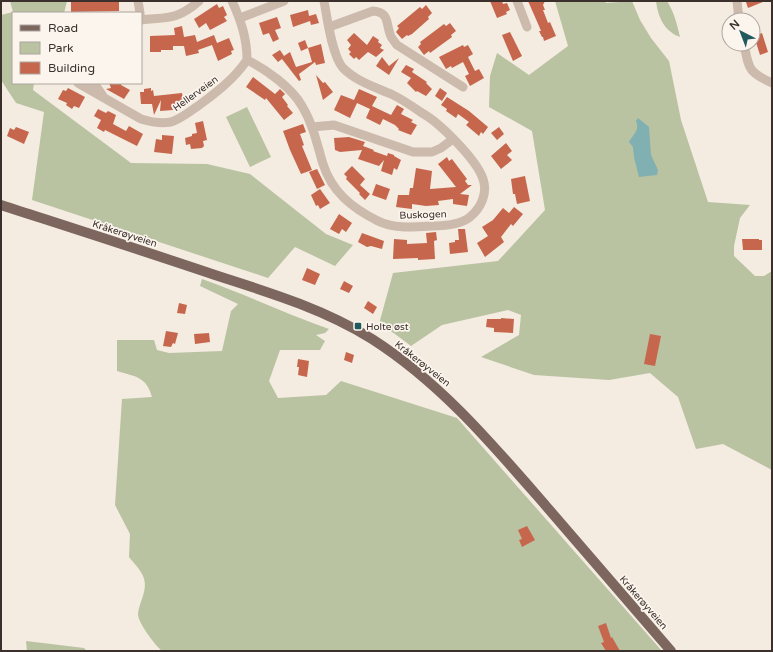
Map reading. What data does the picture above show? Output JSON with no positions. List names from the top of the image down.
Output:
{
  "streets": {
    "main road": ["Kråkerøyveien"],
    "street": ["Hellerveien", "Buskogen"]
  },
  "crossings": [
    ["Hellerveien", "Buskogen"]
  ],
  "places": {
    "transit": ["Holte øst"]
  },
  "legend": ["Road", "Park", "Building"],
  "north": "top left"
}
